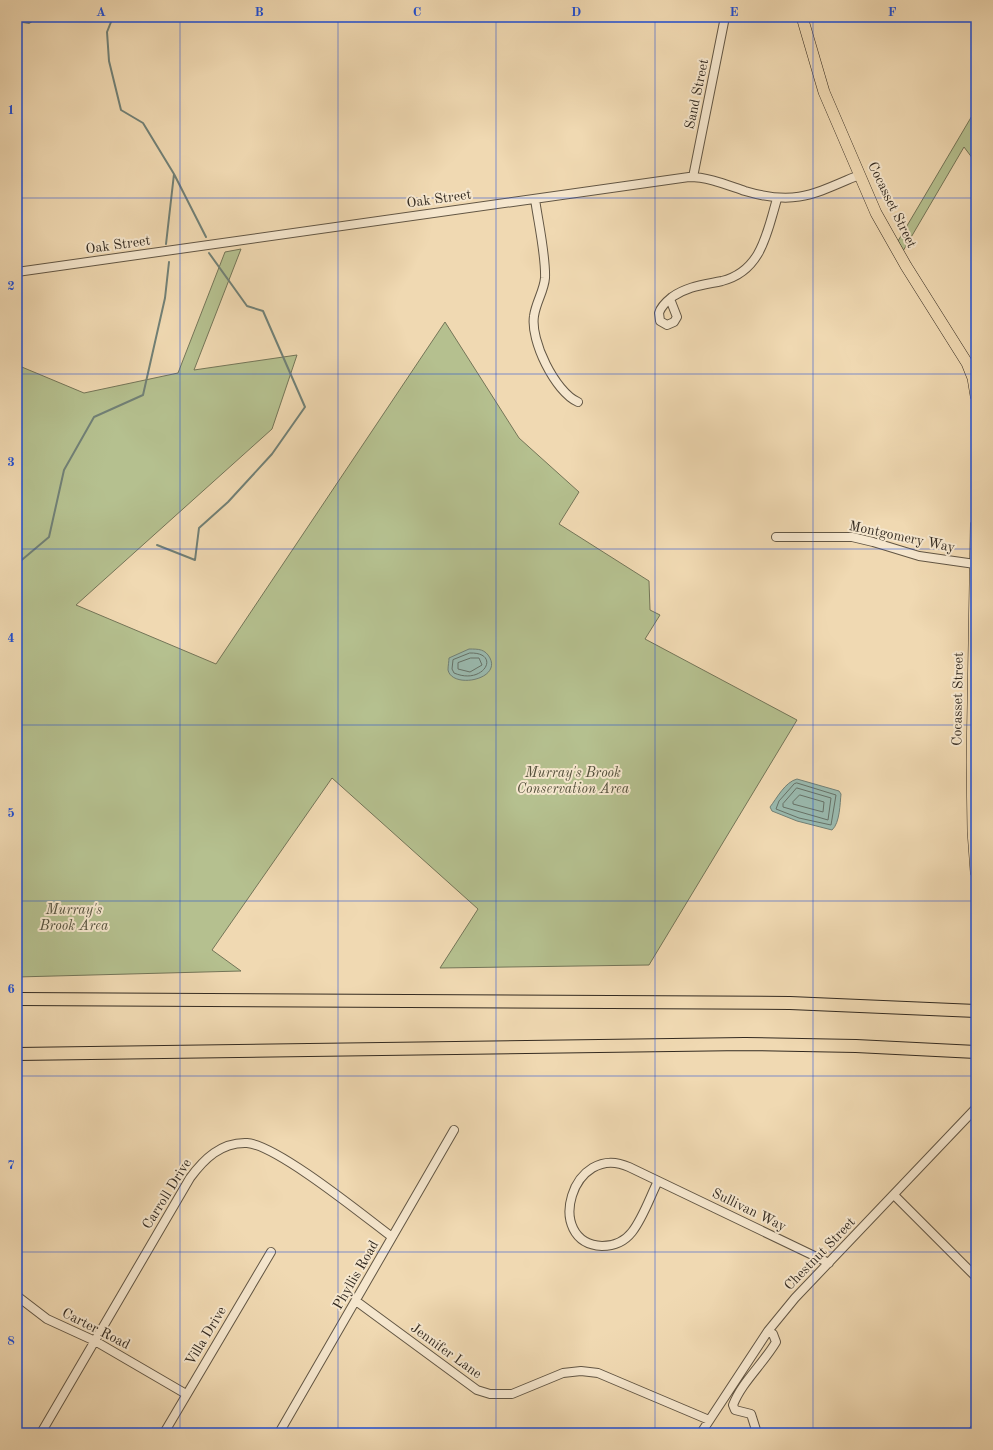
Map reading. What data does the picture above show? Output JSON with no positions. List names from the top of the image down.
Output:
{
  "streets": {
    "main road": ["Cocasset Street"],
    "street": [
      "Sand Street",
      "Oak Street",
      "Montgomery Way",
      "Carroll Drive",
      "Sullivan Way",
      "Chestnut Street",
      "Phyllis Road",
      "Carter Road",
      "Villa Drive",
      "Jennifer Lane"
    ]
  },
  "crossings": [
    ["Sand Street", "Oak Street"],
    ["Oak Street", "Cocasset Street"],
    ["Cocasset Street", "Montgomery Way"],
    ["Carroll Drive", "Phyllis Road"],
    ["Carroll Drive", "Carter Road"],
    ["Sullivan Way", "Chestnut Street"],
    ["Chestnut Street", "Jennifer Lane"],
    ["Phyllis Road", "Jennifer Lane"],
    ["Carter Road", "Villa Drive"]
  ],
  "parks": ["Murray's Brook Conservation Area", "Murray's Brook Area"],
  "grid": {
    "columns": [
      "A",
      "B",
      "C",
      "D",
      "E",
      "F"
    ],
    "rows": [
      "1",
      "2",
      "3",
      "4",
      "5",
      "6",
      "7",
      "8"
    ]
  }
}
